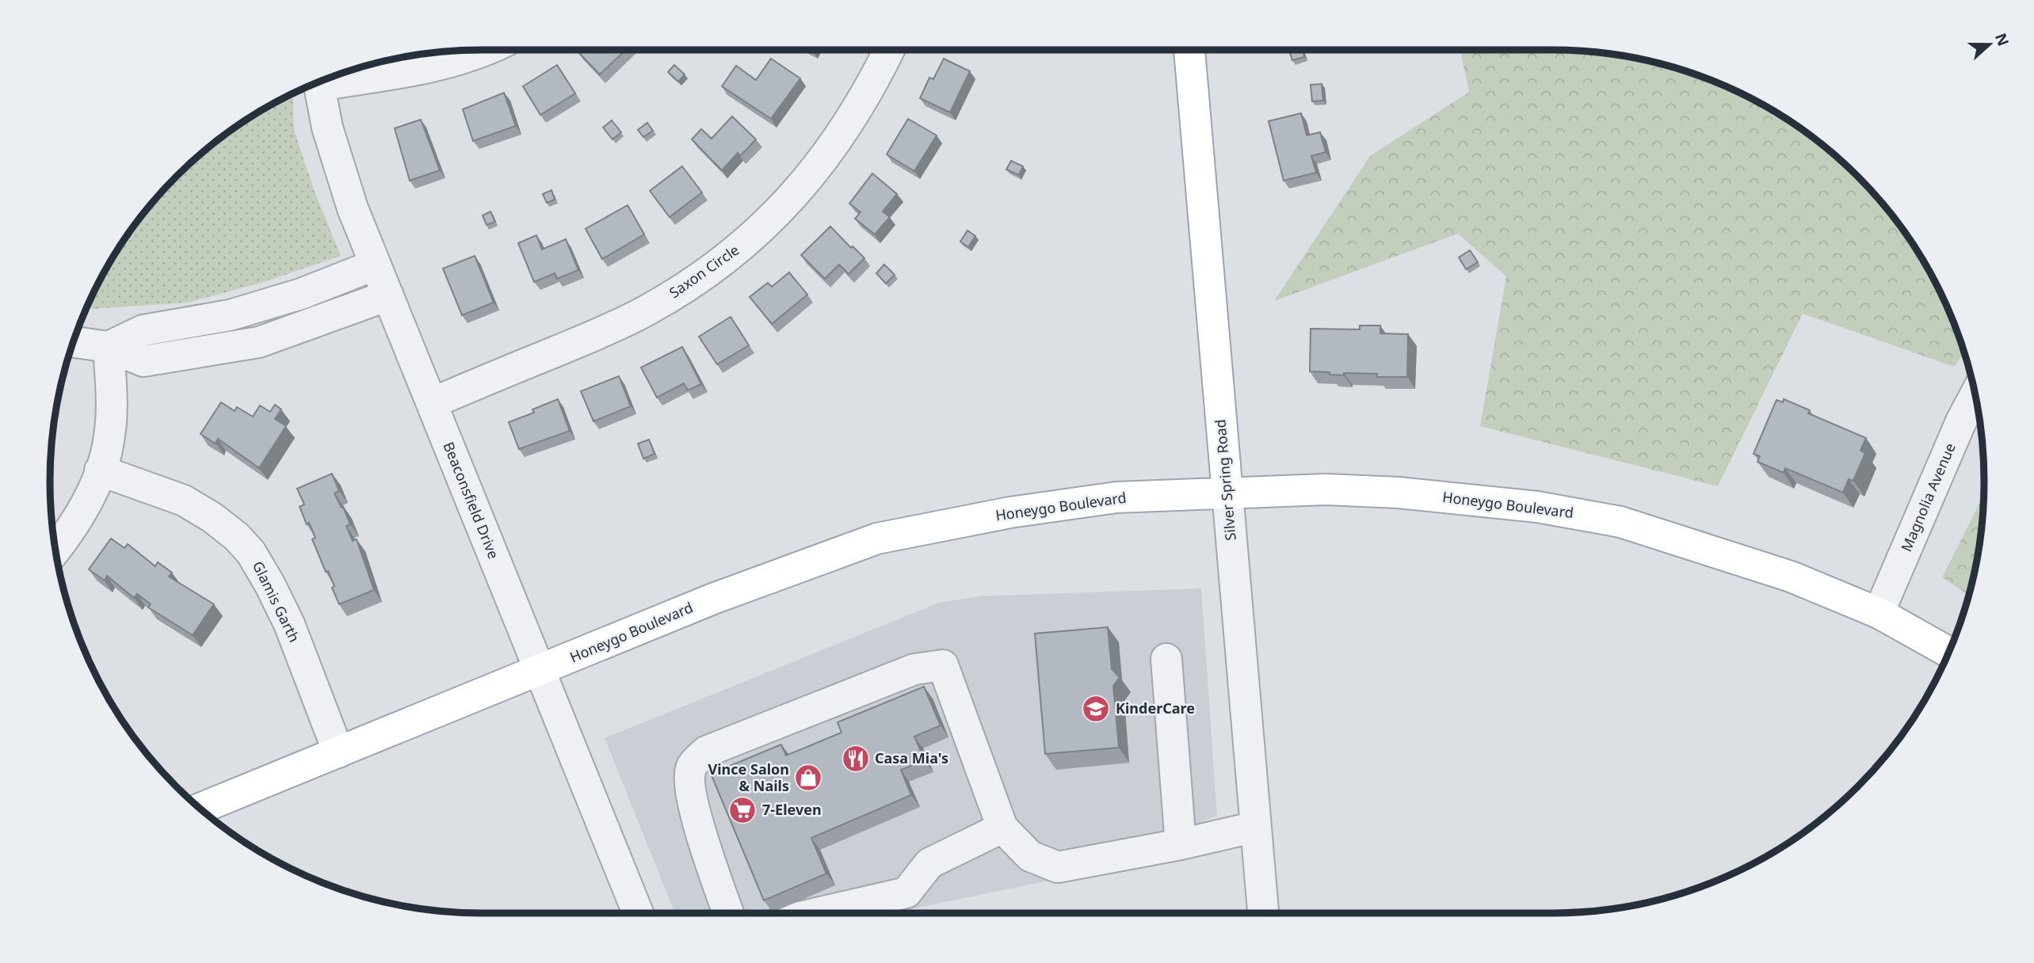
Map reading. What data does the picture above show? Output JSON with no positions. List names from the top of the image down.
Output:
{
  "streets": {
    "main road": ["Silver Spring Road", "Honeygo Boulevard"],
    "street": [
      "Saxon Circle",
      "Magnolia Avenue",
      "Beaconsfield Drive",
      "Glamis Garth"
    ]
  },
  "crossings": [
    ["Saxon Circle", "Beaconsfield Drive"],
    ["Silver Spring Road", "Honeygo Boulevard"],
    ["Magnolia Avenue", "Honeygo Boulevard"],
    ["Beaconsfield Drive", "Honeygo Boulevard"],
    ["Honeygo Boulevard", "Glamis Garth"]
  ],
  "places": {
    "school or university": ["KinderCare"],
    "restaurant": ["Casa Mia's"],
    "shop": ["Vince Salon & Nails"],
    "supermarket": ["7-Eleven"]
  },
  "north": "right"
}
